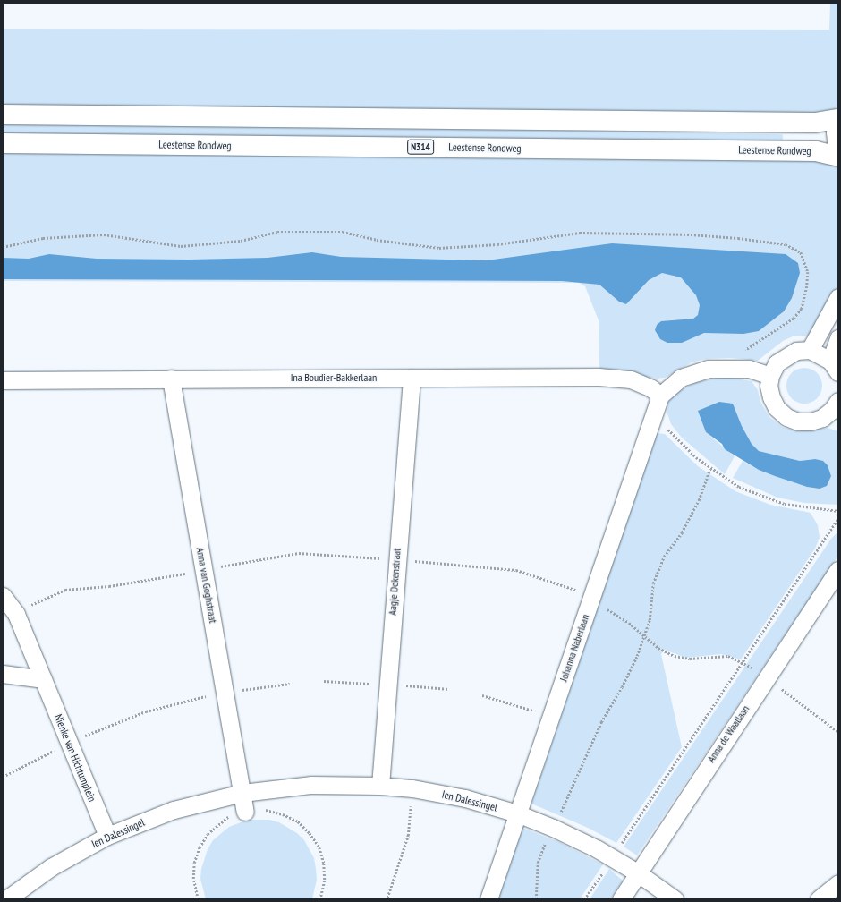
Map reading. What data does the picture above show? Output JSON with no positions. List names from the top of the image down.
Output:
{
  "streets": {
    "main road": ["Leestense Rondweg", "N314"],
    "street": [
      "Ina Boudier-Bakkerlaan",
      "Aagje Dekenstraat",
      "Anna van Goghstraat",
      "Johanna Naberlaan",
      "Anna de Waallaan",
      "Nienke van Hichtumplein",
      "Ien Dalessingel"
    ]
  },
  "crossings": [
    ["Ina Boudier-Bakkerlaan", "Aagje Dekenstraat"],
    ["Ina Boudier-Bakkerlaan", "Anna van Goghstraat"],
    ["Ina Boudier-Bakkerlaan", "Johanna Naberlaan"],
    ["Aagje Dekenstraat", "Ien Dalessingel"],
    ["Anna van Goghstraat", "Ien Dalessingel"],
    ["Johanna Naberlaan", "Ien Dalessingel"],
    ["Anna de Waallaan", "Ien Dalessingel"],
    ["Nienke van Hichtumplein", "Ien Dalessingel"]
  ]
}
